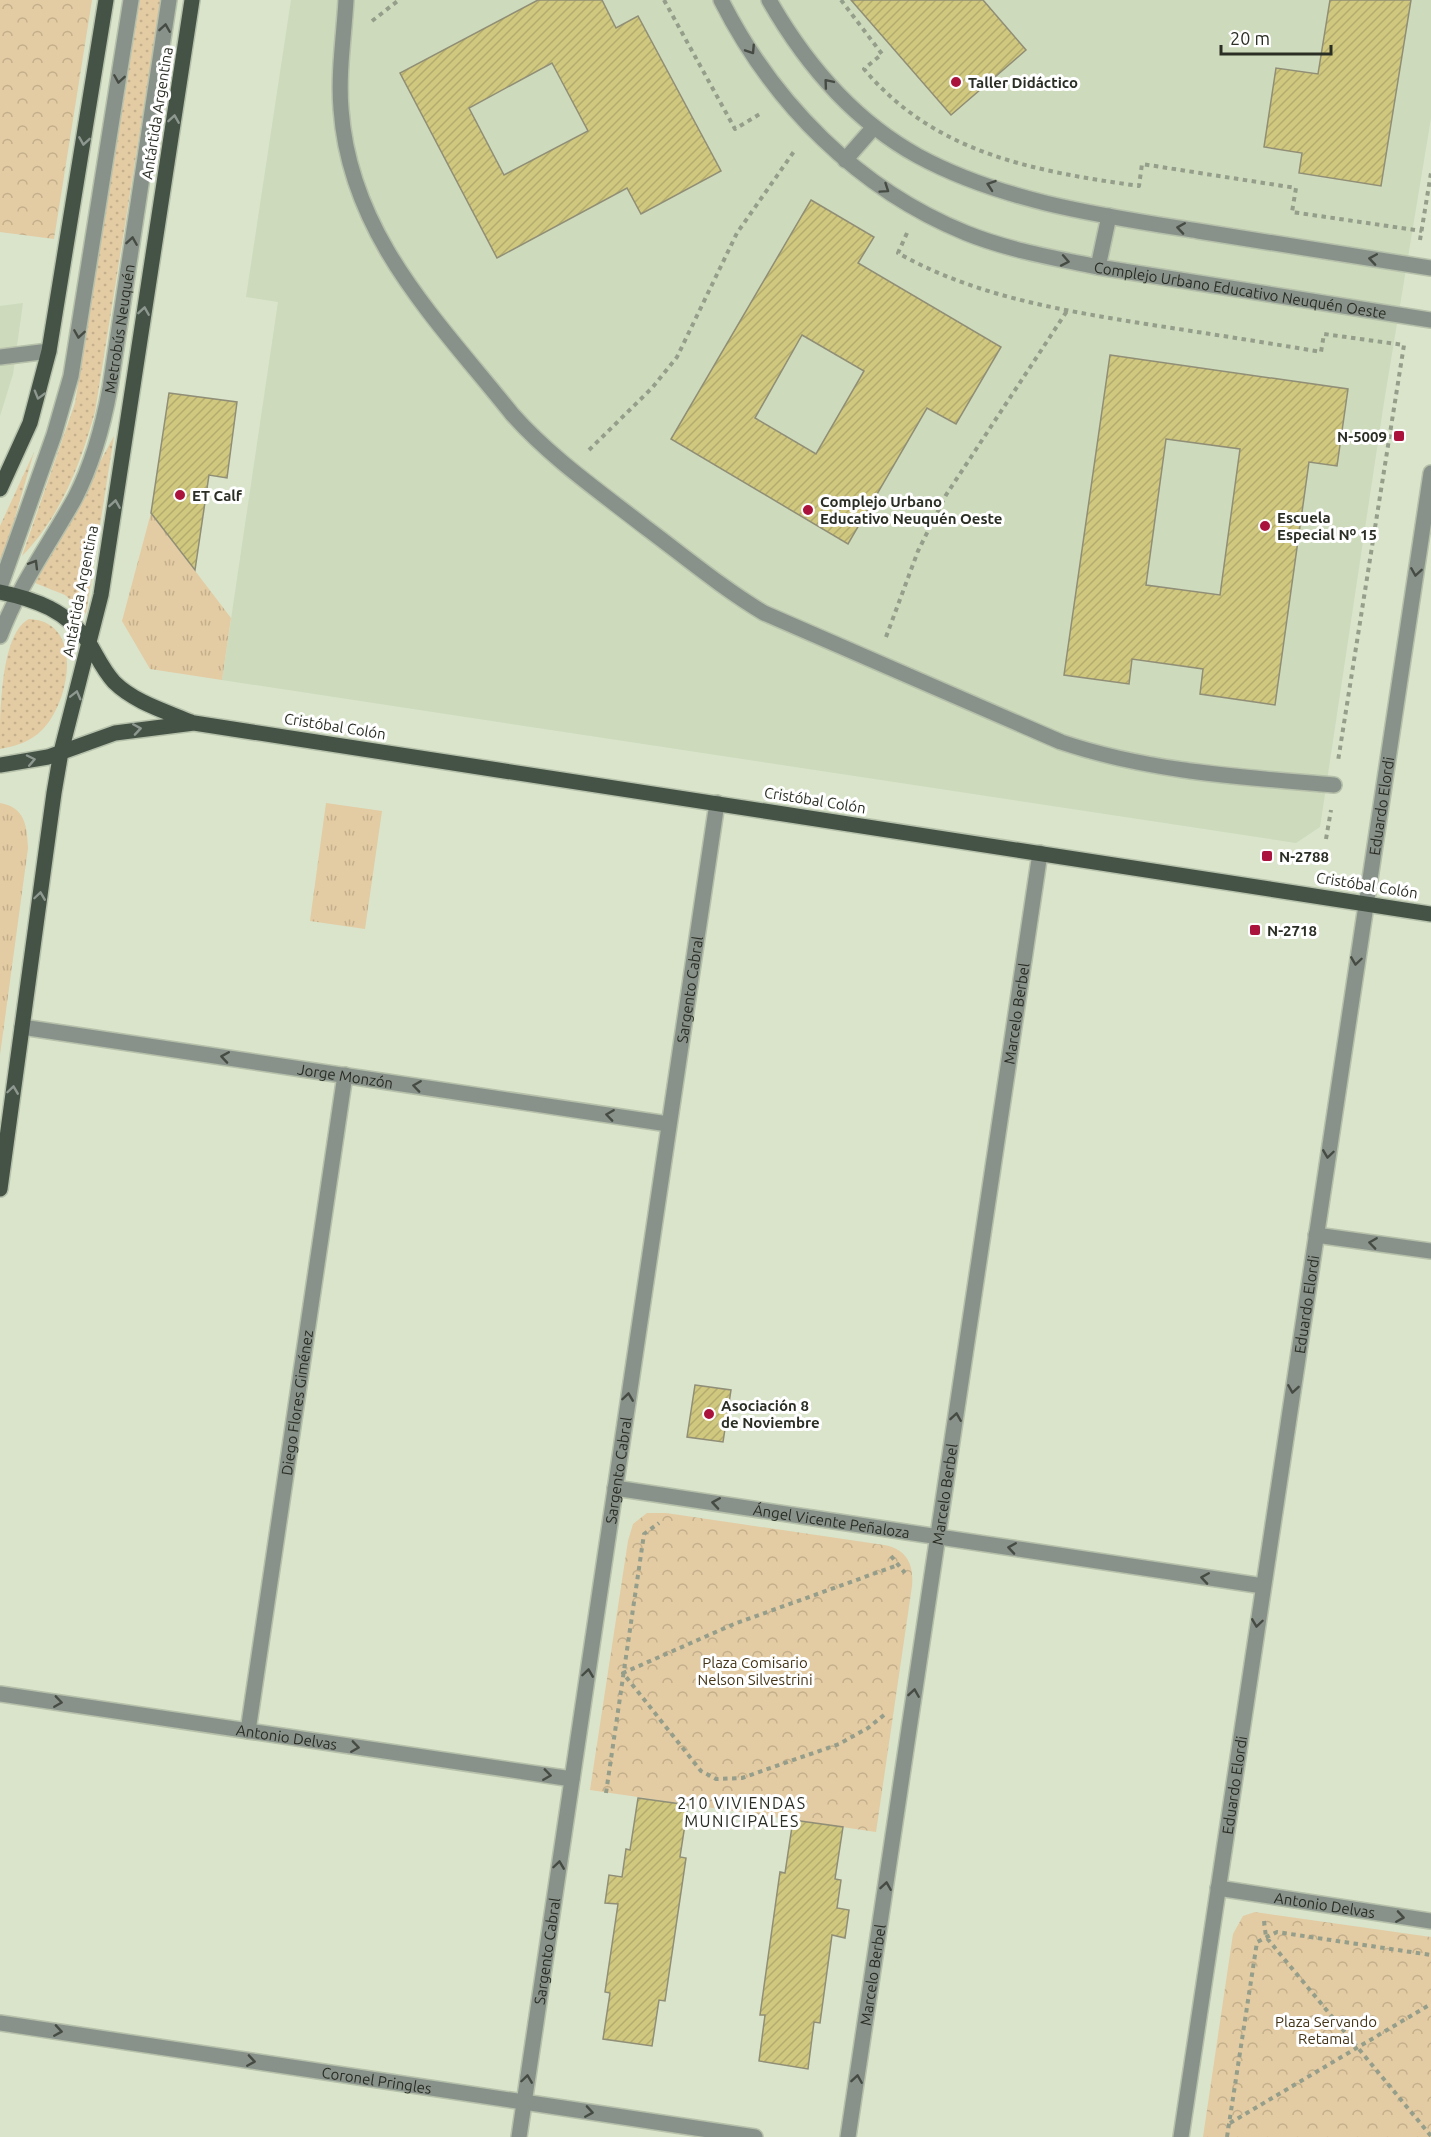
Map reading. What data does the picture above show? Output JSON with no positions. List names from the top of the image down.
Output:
{
  "streets": {
    "main road": ["Antártida Argentina", "Cristóbal Colón"],
    "street": [
      "Complejo Urbano Educativo Neuquén Oeste",
      "Metrobús Neuquén",
      "Eduardo Elordi",
      "Sargento Cabral",
      "Marcelo Berbel",
      "Jorge Monzón",
      "Diego Flores Giménez",
      "Ángel Vicente Peñaloza",
      "Antonio Delvas",
      "Coronel Pringles"
    ]
  },
  "crossings": [
    ["Antártida Argentina", "Cristóbal Colón"],
    ["Antártida Argentina", "Jorge Monzón"],
    ["Metrobús Neuquén", "Cristóbal Colón"],
    ["Cristóbal Colón", "Eduardo Elordi"],
    ["Cristóbal Colón", "Sargento Cabral"],
    ["Cristóbal Colón", "Marcelo Berbel"],
    ["Eduardo Elordi", "Ángel Vicente Peñaloza"],
    ["Eduardo Elordi", "Antonio Delvas"],
    ["Sargento Cabral", "Jorge Monzón"],
    ["Sargento Cabral", "Ángel Vicente Peñaloza"],
    ["Sargento Cabral", "Antonio Delvas"],
    ["Sargento Cabral", "Coronel Pringles"],
    ["Marcelo Berbel", "Ángel Vicente Peñaloza"],
    ["Jorge Monzón", "Diego Flores Giménez"],
    ["Diego Flores Giménez", "Antonio Delvas"]
  ],
  "one_way": [
    "Eduardo Elordi",
    "Sargento Cabral",
    "Marcelo Berbel",
    "Jorge Monzón",
    "Ángel Vicente Peñaloza",
    "Antonio Delvas",
    "Coronel Pringles"
  ],
  "districts": ["210 VIVIENDAS MUNICIPALES"],
  "parks": ["Plaza Comisario Nelson Silvestrini", "Plaza Servando Retamal"],
  "places": {
    "other": [
      "Taller Didáctico",
      "ET Calf",
      "Complejo Urbano Educativo Neuquén Oeste",
      "Escuela Especial Nº 15",
      "Asociación 8 de Noviembre"
    ],
    "transit": ["N-5009", "N-2788", "N-2718"]
  },
  "scale_bar": "20 m"
}
